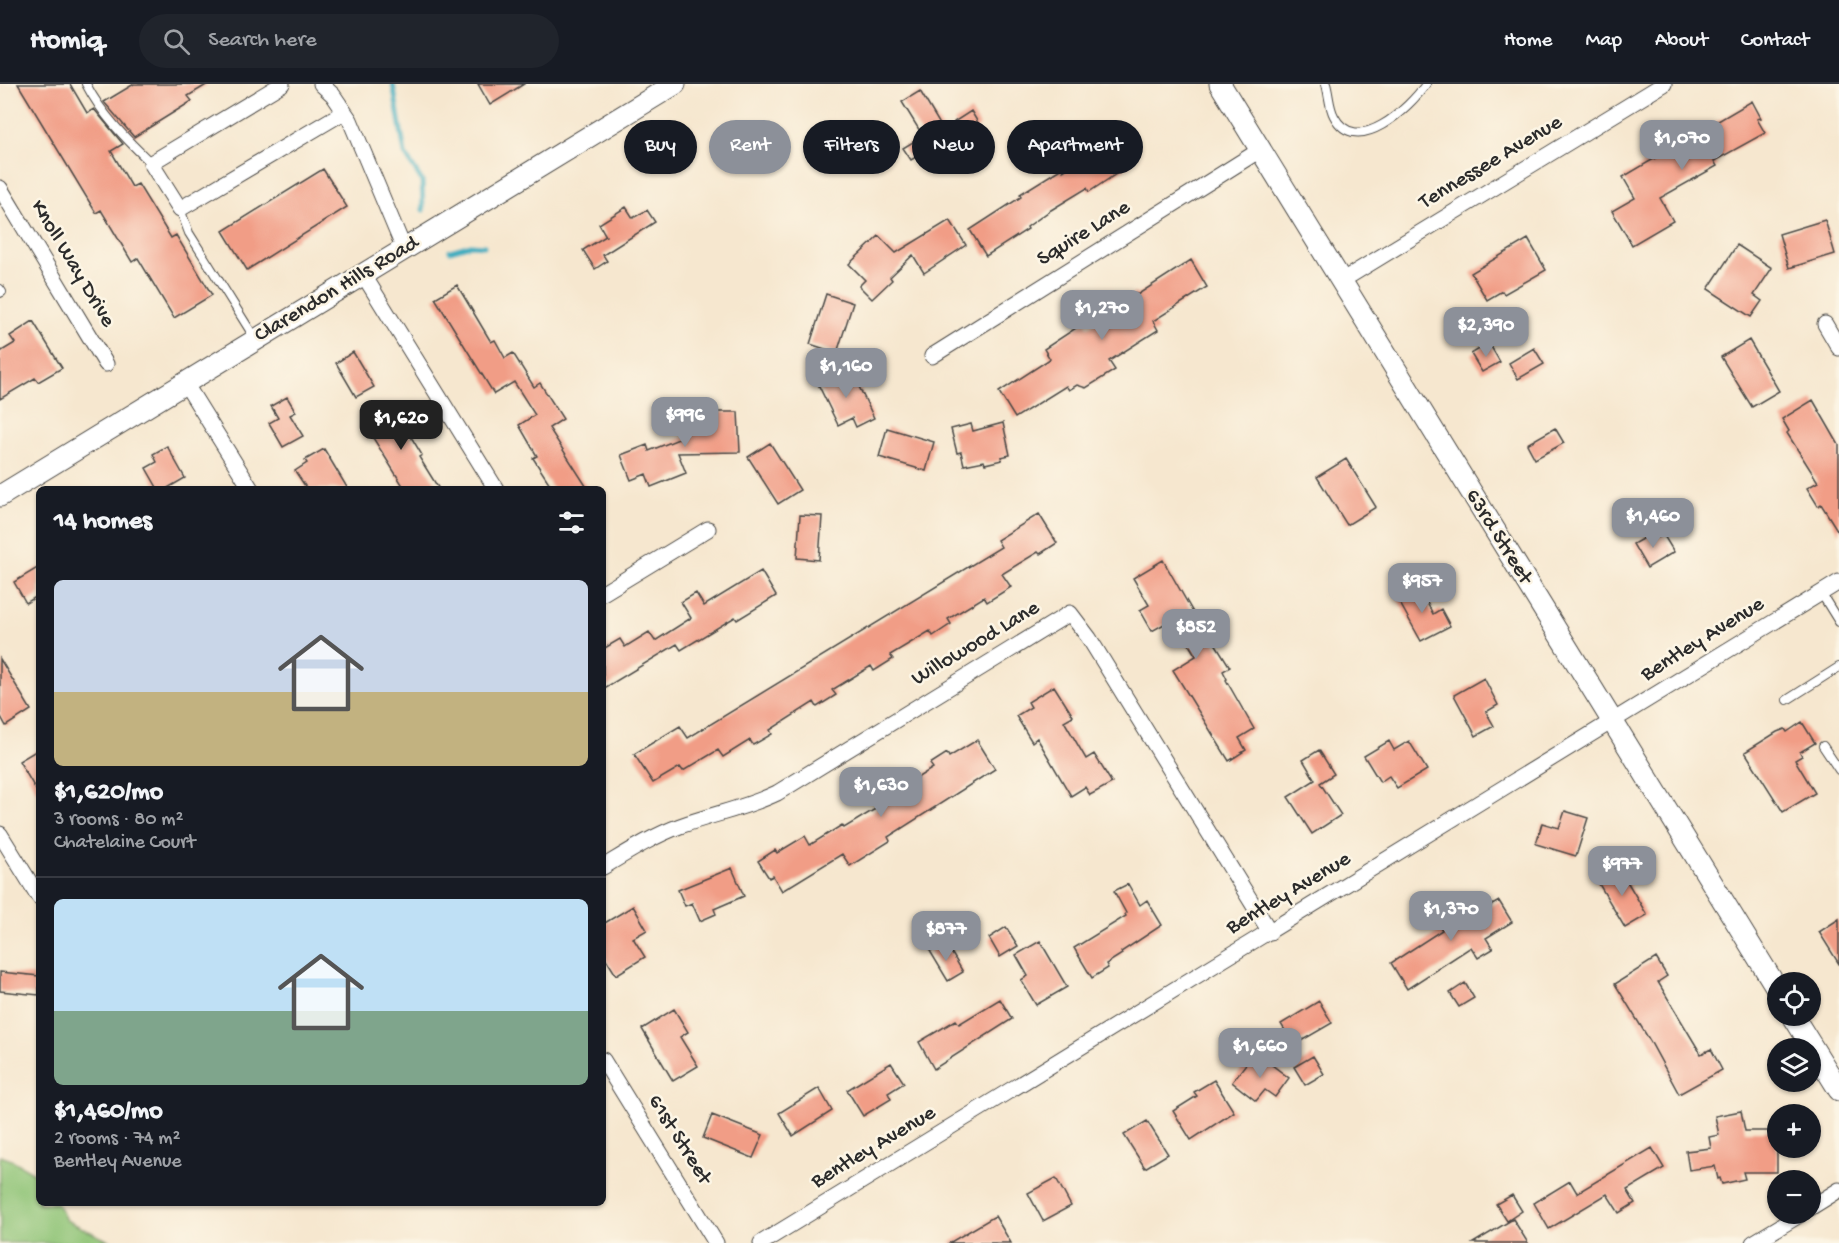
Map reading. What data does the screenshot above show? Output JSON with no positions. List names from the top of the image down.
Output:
{
  "streets": {
    "main road": ["Clarendon Hills Road", "63rd Street"],
    "street": [
      "Tennessee Avenue",
      "Squire Lane",
      "Knoll Way Drive",
      "Bentley Avenue",
      "Willowood Lane",
      "61st Street"
    ]
  },
  "crossings": [
    ["Tennessee Avenue", "63rd Street"],
    ["Squire Lane", "63rd Street"],
    ["63rd Street", "Bentley Avenue"],
    ["Bentley Avenue", "Willowood Lane"]
  ],
  "page": {
    "header": "Homiq",
    "search": "Search here",
    "nav": [
      "Home",
      "Map",
      "About",
      "Contact"
    ],
    "price": [
      "$1,070",
      "$1,270",
      "$2,390",
      "$1,160",
      "$996",
      "$1,620",
      "$1,460",
      "$957",
      "$852",
      "$1,630",
      "$977",
      "$1,370",
      "$877",
      "$1,660"
    ],
    "chip": [
      "Buy",
      "Rent",
      "Filters",
      "New",
      "Apartment"
    ],
    "heading": "14 homes",
    "list": [
      {
        "name": "$1,620/mo",
        "note": "3 rooms · 80 m² · Chatelaine Court"
      },
      {
        "name": "$1,460/mo",
        "note": "2 rooms · 74 m² · Bentley Avenue"
      }
    ],
    "map_buttons": ["+", "−"]
  }
}
